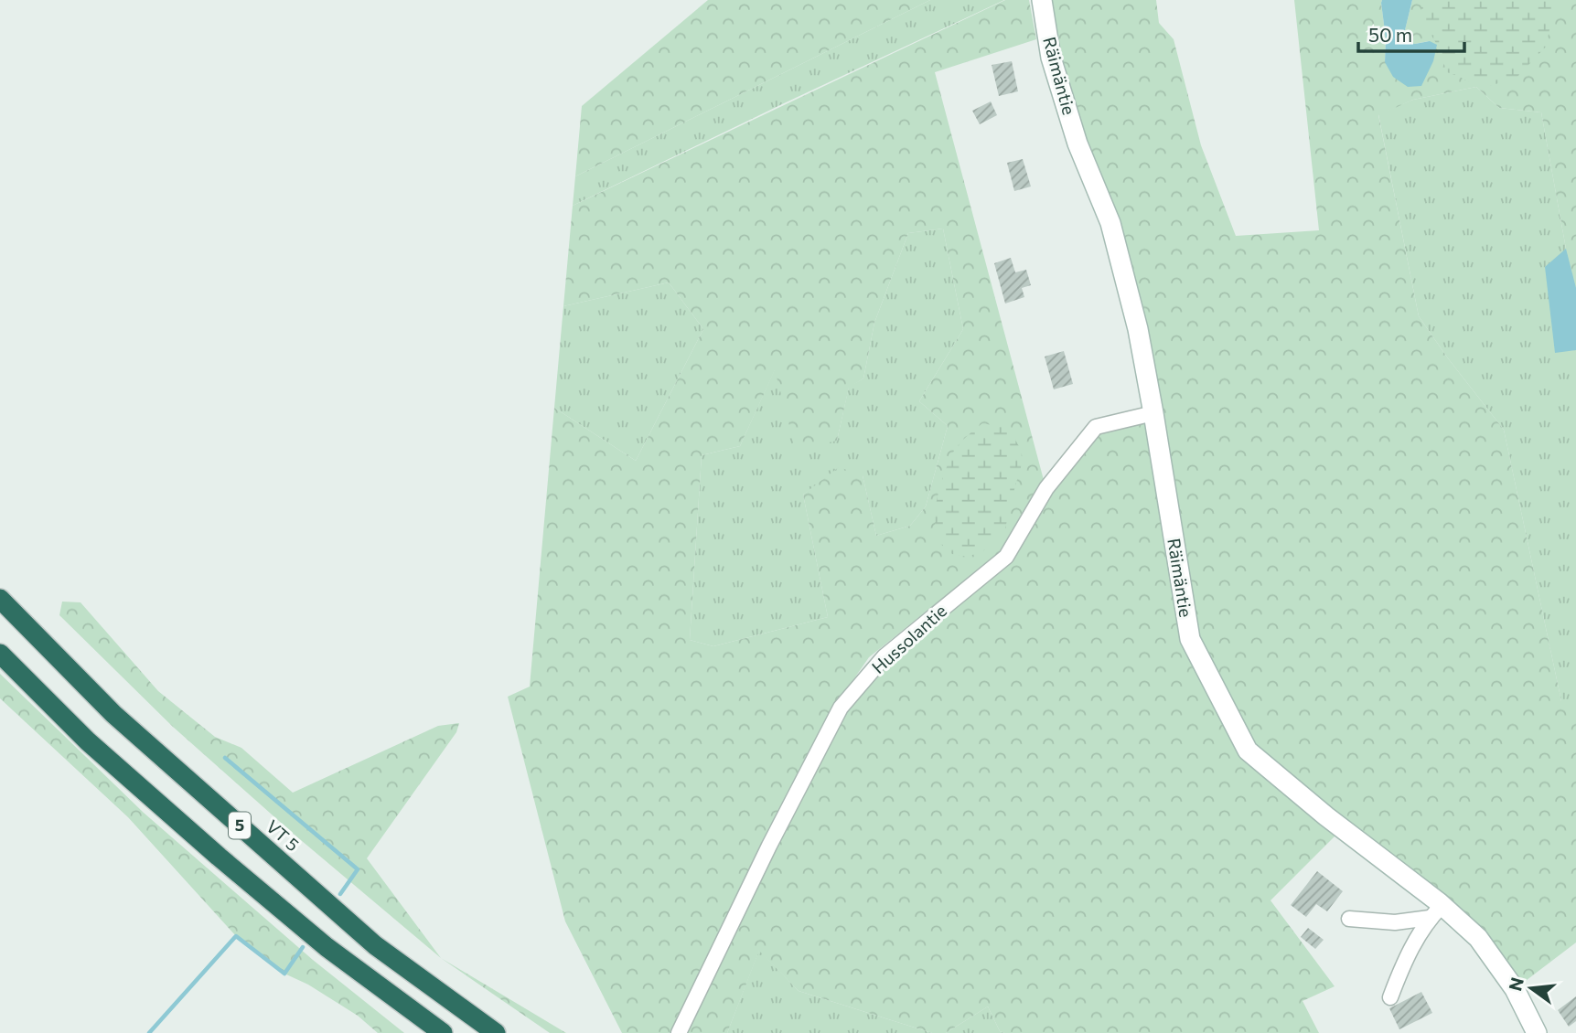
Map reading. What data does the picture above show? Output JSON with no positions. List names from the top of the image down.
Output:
{
  "streets": {
    "highway": ["5", "VT 5"],
    "street": ["Räimäntie", "Hussolantie"]
  },
  "crossings": [
    ["Räimäntie", "Hussolantie"]
  ],
  "scale_bar": "50 m",
  "north": "left"
}
